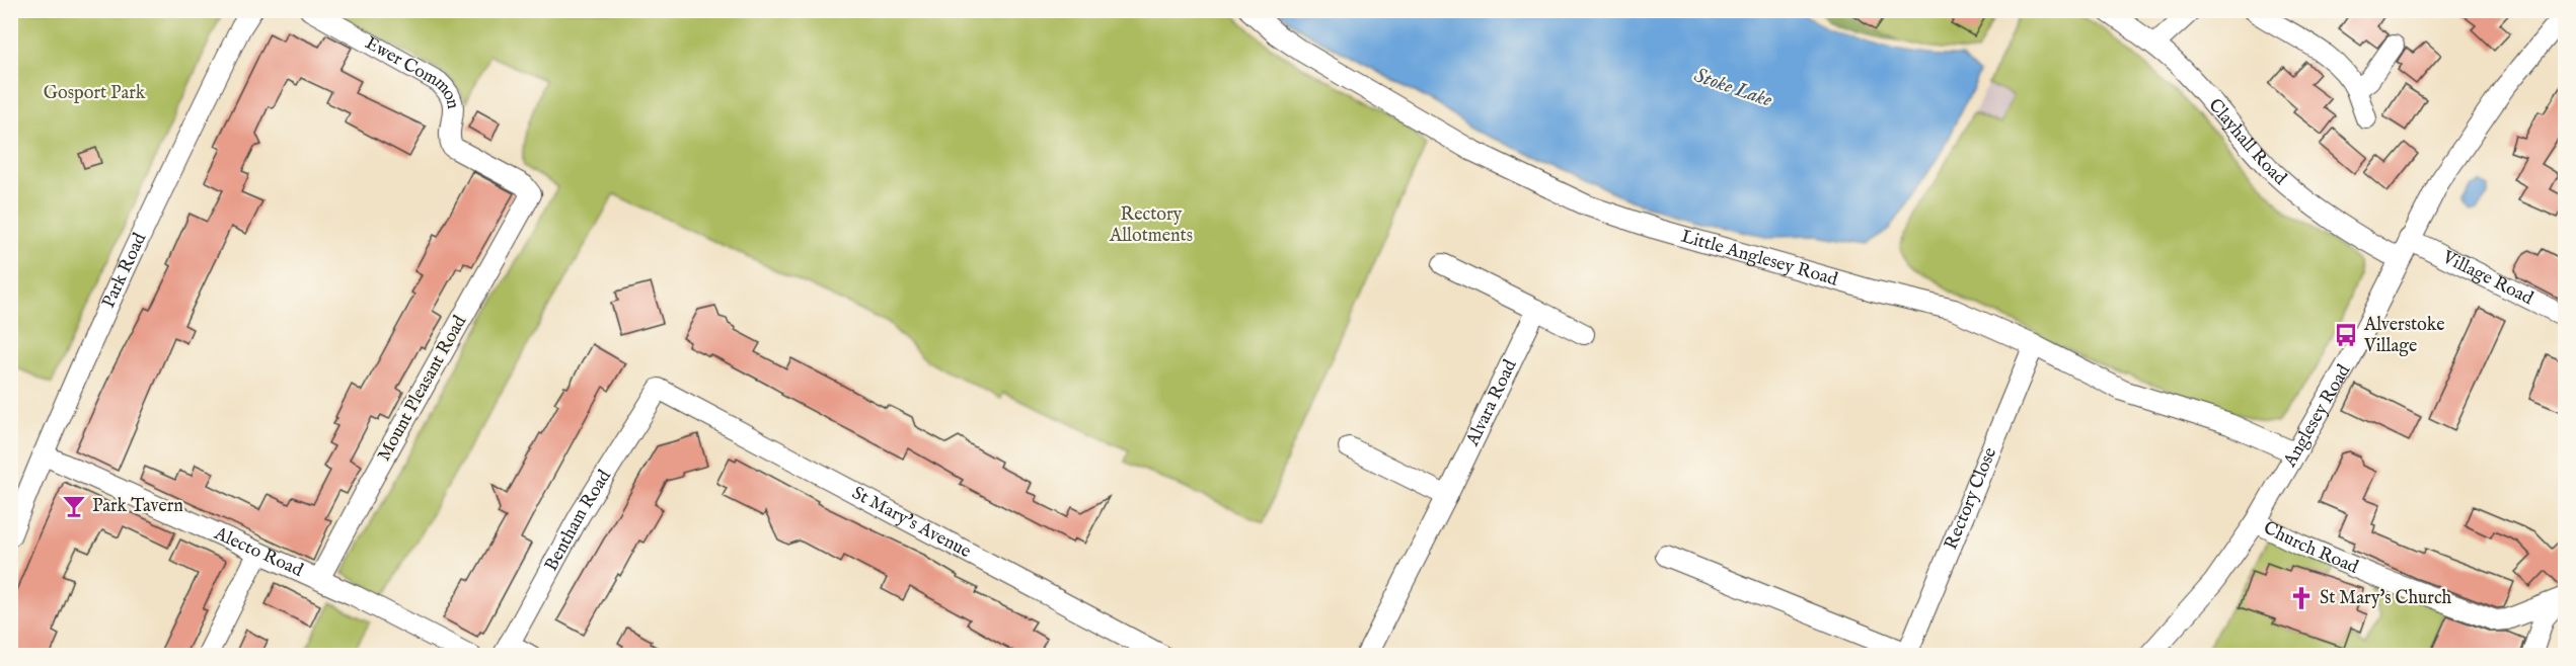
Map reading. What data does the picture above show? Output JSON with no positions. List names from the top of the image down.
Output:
{
  "streets": {
    "street": [
      "Ewer Common",
      "Clayhall Road",
      "Little Anglesey Road",
      "Park Road",
      "Village Road",
      "Mount Pleasant Road",
      "Alvara Road",
      "Anglesey Road",
      "Rectory Close",
      "Bentham Road",
      "St Mary's Avenue",
      "Church Road",
      "Alecto Road"
    ]
  },
  "crossings": [
    ["Ewer Common", "Mount Pleasant Road"],
    ["Clayhall Road", "Anglesey Road"],
    ["Little Anglesey Road", "Anglesey Road"],
    ["Little Anglesey Road", "Rectory Close"],
    ["Park Road", "Alecto Road"],
    ["Village Road", "Anglesey Road"],
    ["Mount Pleasant Road", "Alecto Road"],
    ["Anglesey Road", "Church Road"],
    ["Bentham Road", "St Mary's Avenue"]
  ],
  "water": ["Stoke Lake"],
  "parks": ["Gosport Park", "Rectory Allotments"],
  "places": {
    "bus stop": ["Alverstoke Village"],
    "bar": ["Park Tavern"],
    "church": ["St Mary's Church"]
  }
}
